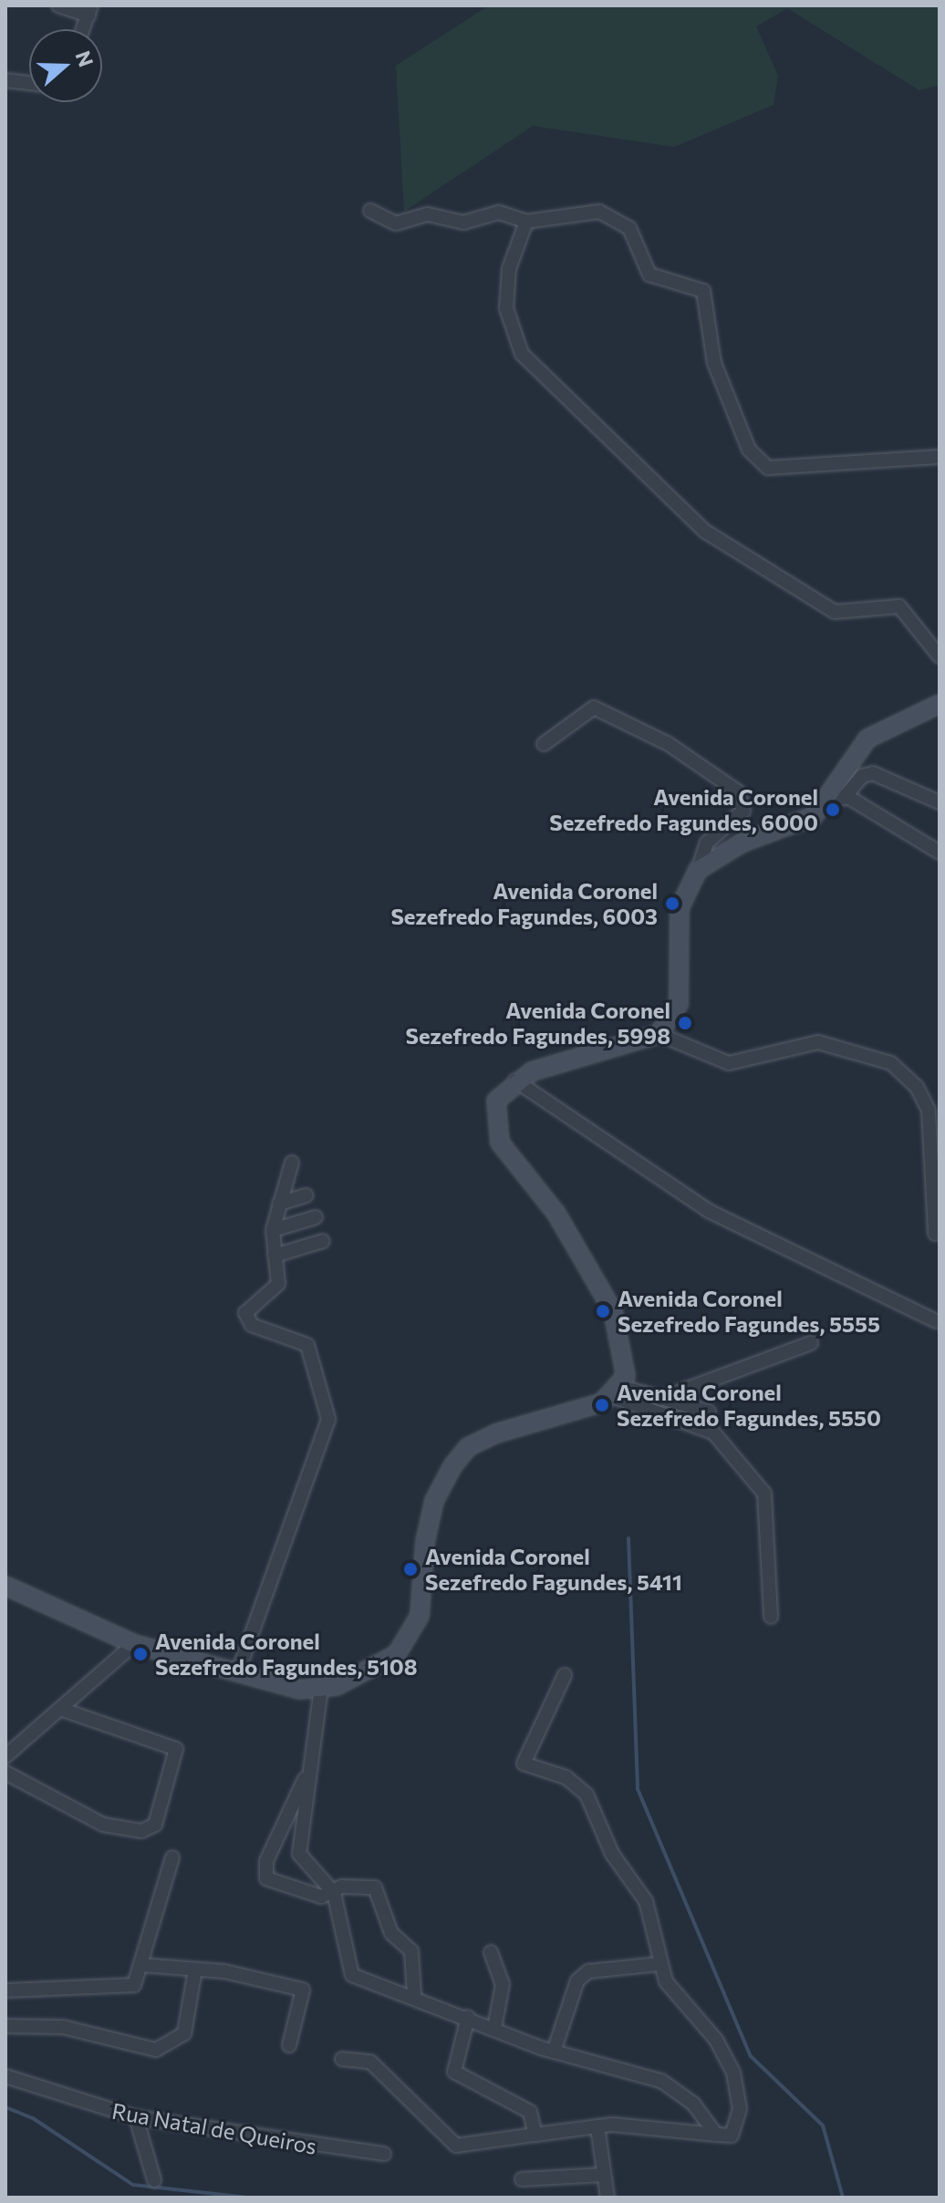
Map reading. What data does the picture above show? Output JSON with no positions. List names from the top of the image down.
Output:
{
  "streets": {
    "street": ["Rua Natal de Queiros"]
  },
  "places": [
    "Avenida Coronel Sezefredo Fagundes, 6000",
    "Avenida Coronel Sezefredo Fagundes, 6003",
    "Avenida Coronel Sezefredo Fagundes, 5998",
    "Avenida Coronel Sezefredo Fagundes, 5555",
    "Avenida Coronel Sezefredo Fagundes, 5550",
    "Avenida Coronel Sezefredo Fagundes, 5411",
    "Avenida Coronel Sezefredo Fagundes, 5108"
  ],
  "north": "right"
}
